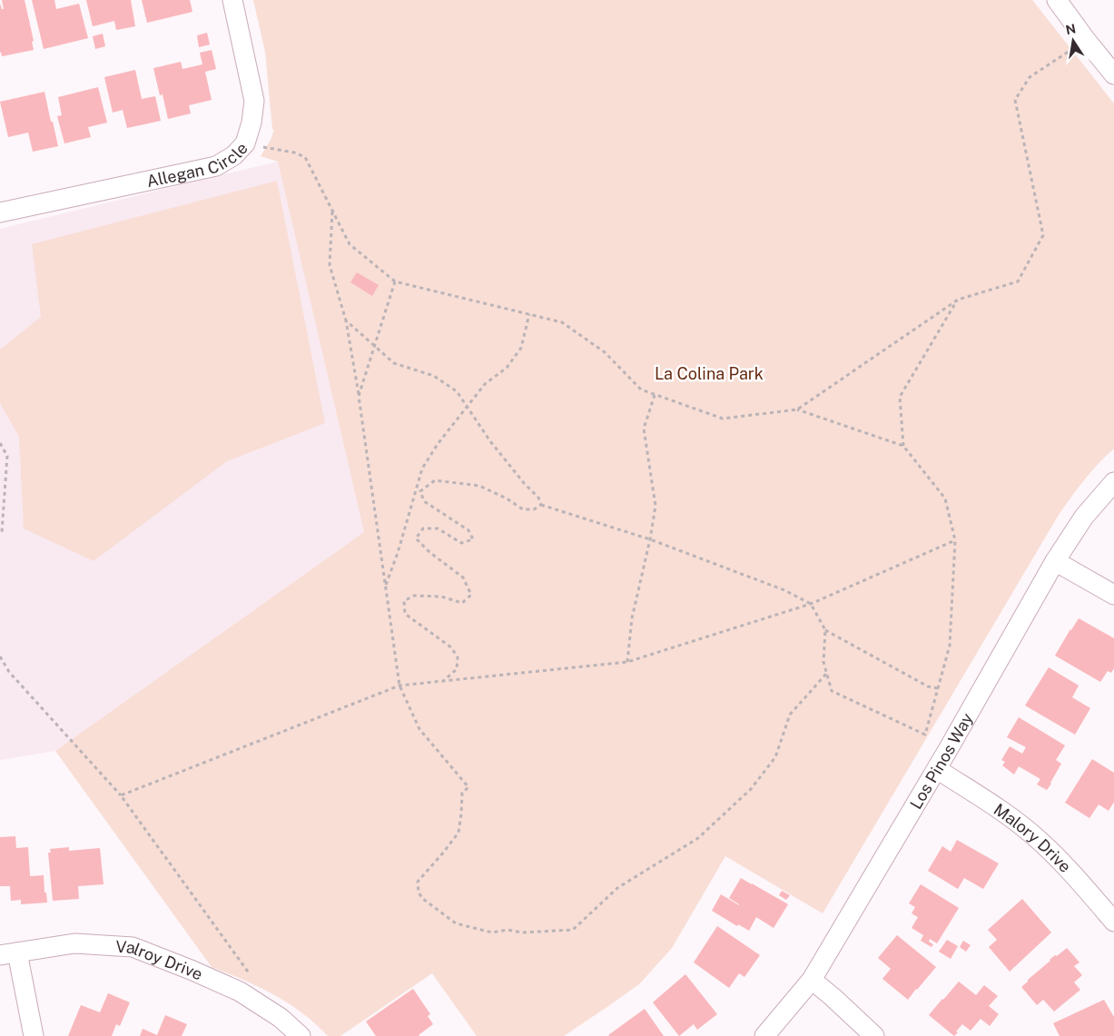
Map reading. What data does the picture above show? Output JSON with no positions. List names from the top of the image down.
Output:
{
  "streets": {
    "street": [
      "Allegan Circle",
      "Los Pinos Way",
      "Malory Drive",
      "Valroy Drive"
    ]
  },
  "crossings": [
    ["Los Pinos Way", "Malory Drive"]
  ],
  "parks": ["La Colina Park"],
  "north": "top"
}
